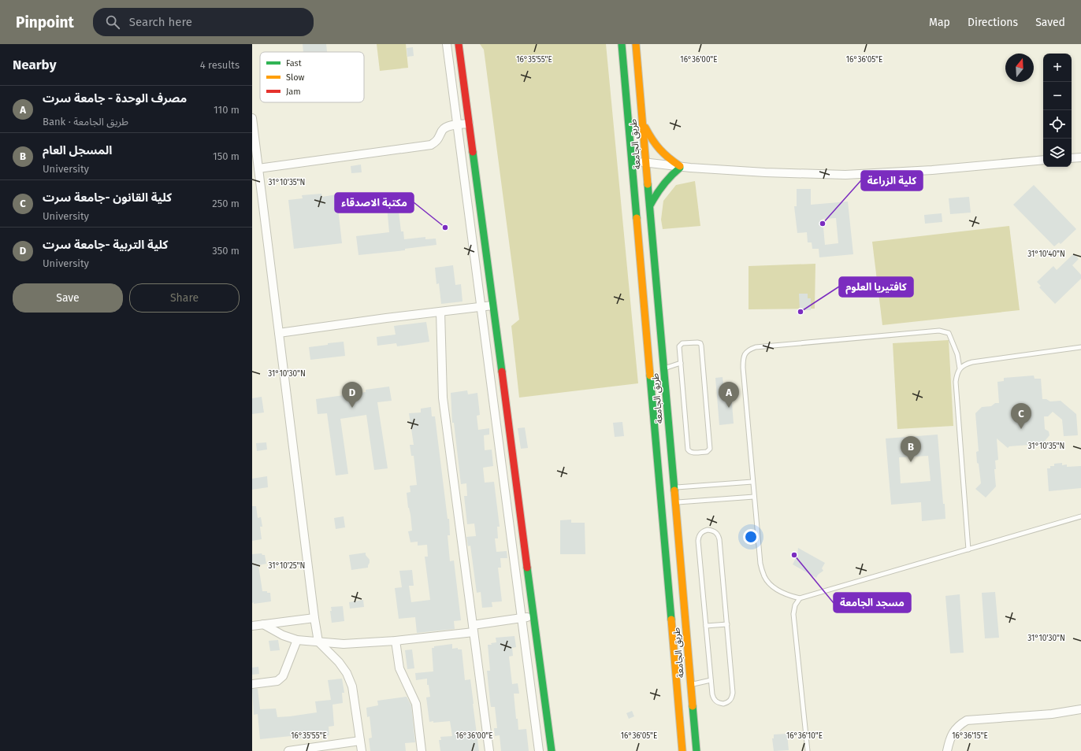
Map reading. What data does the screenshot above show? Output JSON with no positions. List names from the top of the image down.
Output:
{
  "streets": {
    "main road": ["طريق الجامعة"]
  },
  "places": [
    "كلية الزراعة",
    "مكتبة الاصدقاء",
    "كافتيريا العلوم",
    "مسجد الجامعة"
  ],
  "legend": ["Fast", "Slow", "Jam"],
  "north": "top",
  "page": {
    "header": "Pinpoint",
    "search": "Search here",
    "nav": ["Map", "Directions", "Saved"],
    "heading": ["Nearby", "4 results"],
    "map_buttons": ["+", "−"],
    "list": [
      {
        "mark": "A",
        "name": "مصرف الوحدة - جامعة سرت",
        "note": "Bank · طريق الجامعة",
        "value": "110 m"
      },
      {
        "mark": "B",
        "name": "المسجل العام",
        "note": "University",
        "value": "150 m"
      },
      {
        "mark": "C",
        "name": "كلية القانون -جامعة سرت",
        "note": "University",
        "value": "250 m"
      },
      {
        "mark": "D",
        "name": "كلية التربية -جامعة سرت",
        "note": "University",
        "value": "350 m"
      }
    ],
    "buttons": ["Save", "Share"],
    "pins": [
      "A",
      "D",
      "C",
      "B"
    ]
  },
  "coordinates": [
    "16°35'55\"E",
    "16°36'00\"E",
    "16°36'05\"E",
    "31°10'35\"N",
    "31°10'40\"N",
    "31°10'30\"N",
    "31°10'25\"N",
    "16°36'10\"E",
    "16°36'15\"E"
  ]
}
